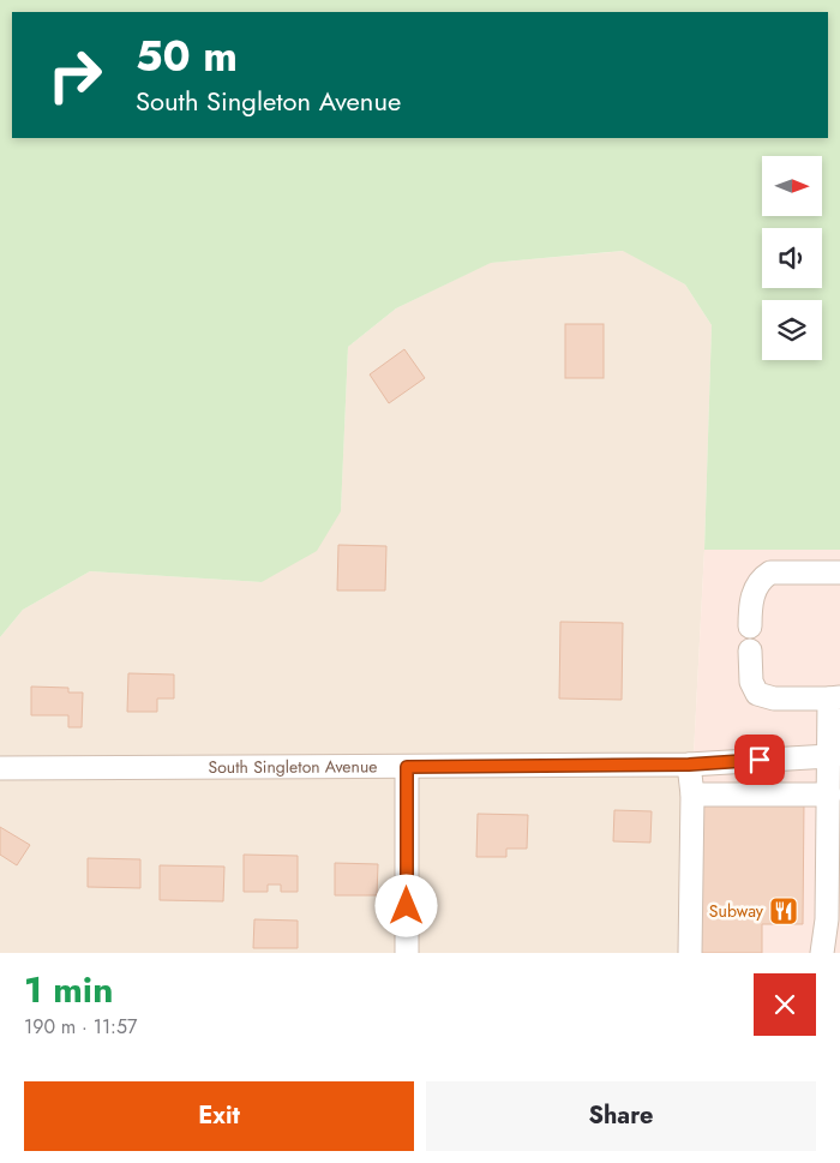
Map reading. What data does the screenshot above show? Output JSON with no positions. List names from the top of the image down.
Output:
{
  "streets": {
    "street": ["South Singleton Avenue"]
  },
  "places": {
    "restaurant": ["Subway"]
  },
  "north": "right",
  "page": {
    "turn": ["50 m", "South Singleton Avenue"],
    "heading": ["1 min", "190 m · 11:57"],
    "buttons": ["Exit", "Share"]
  }
}
